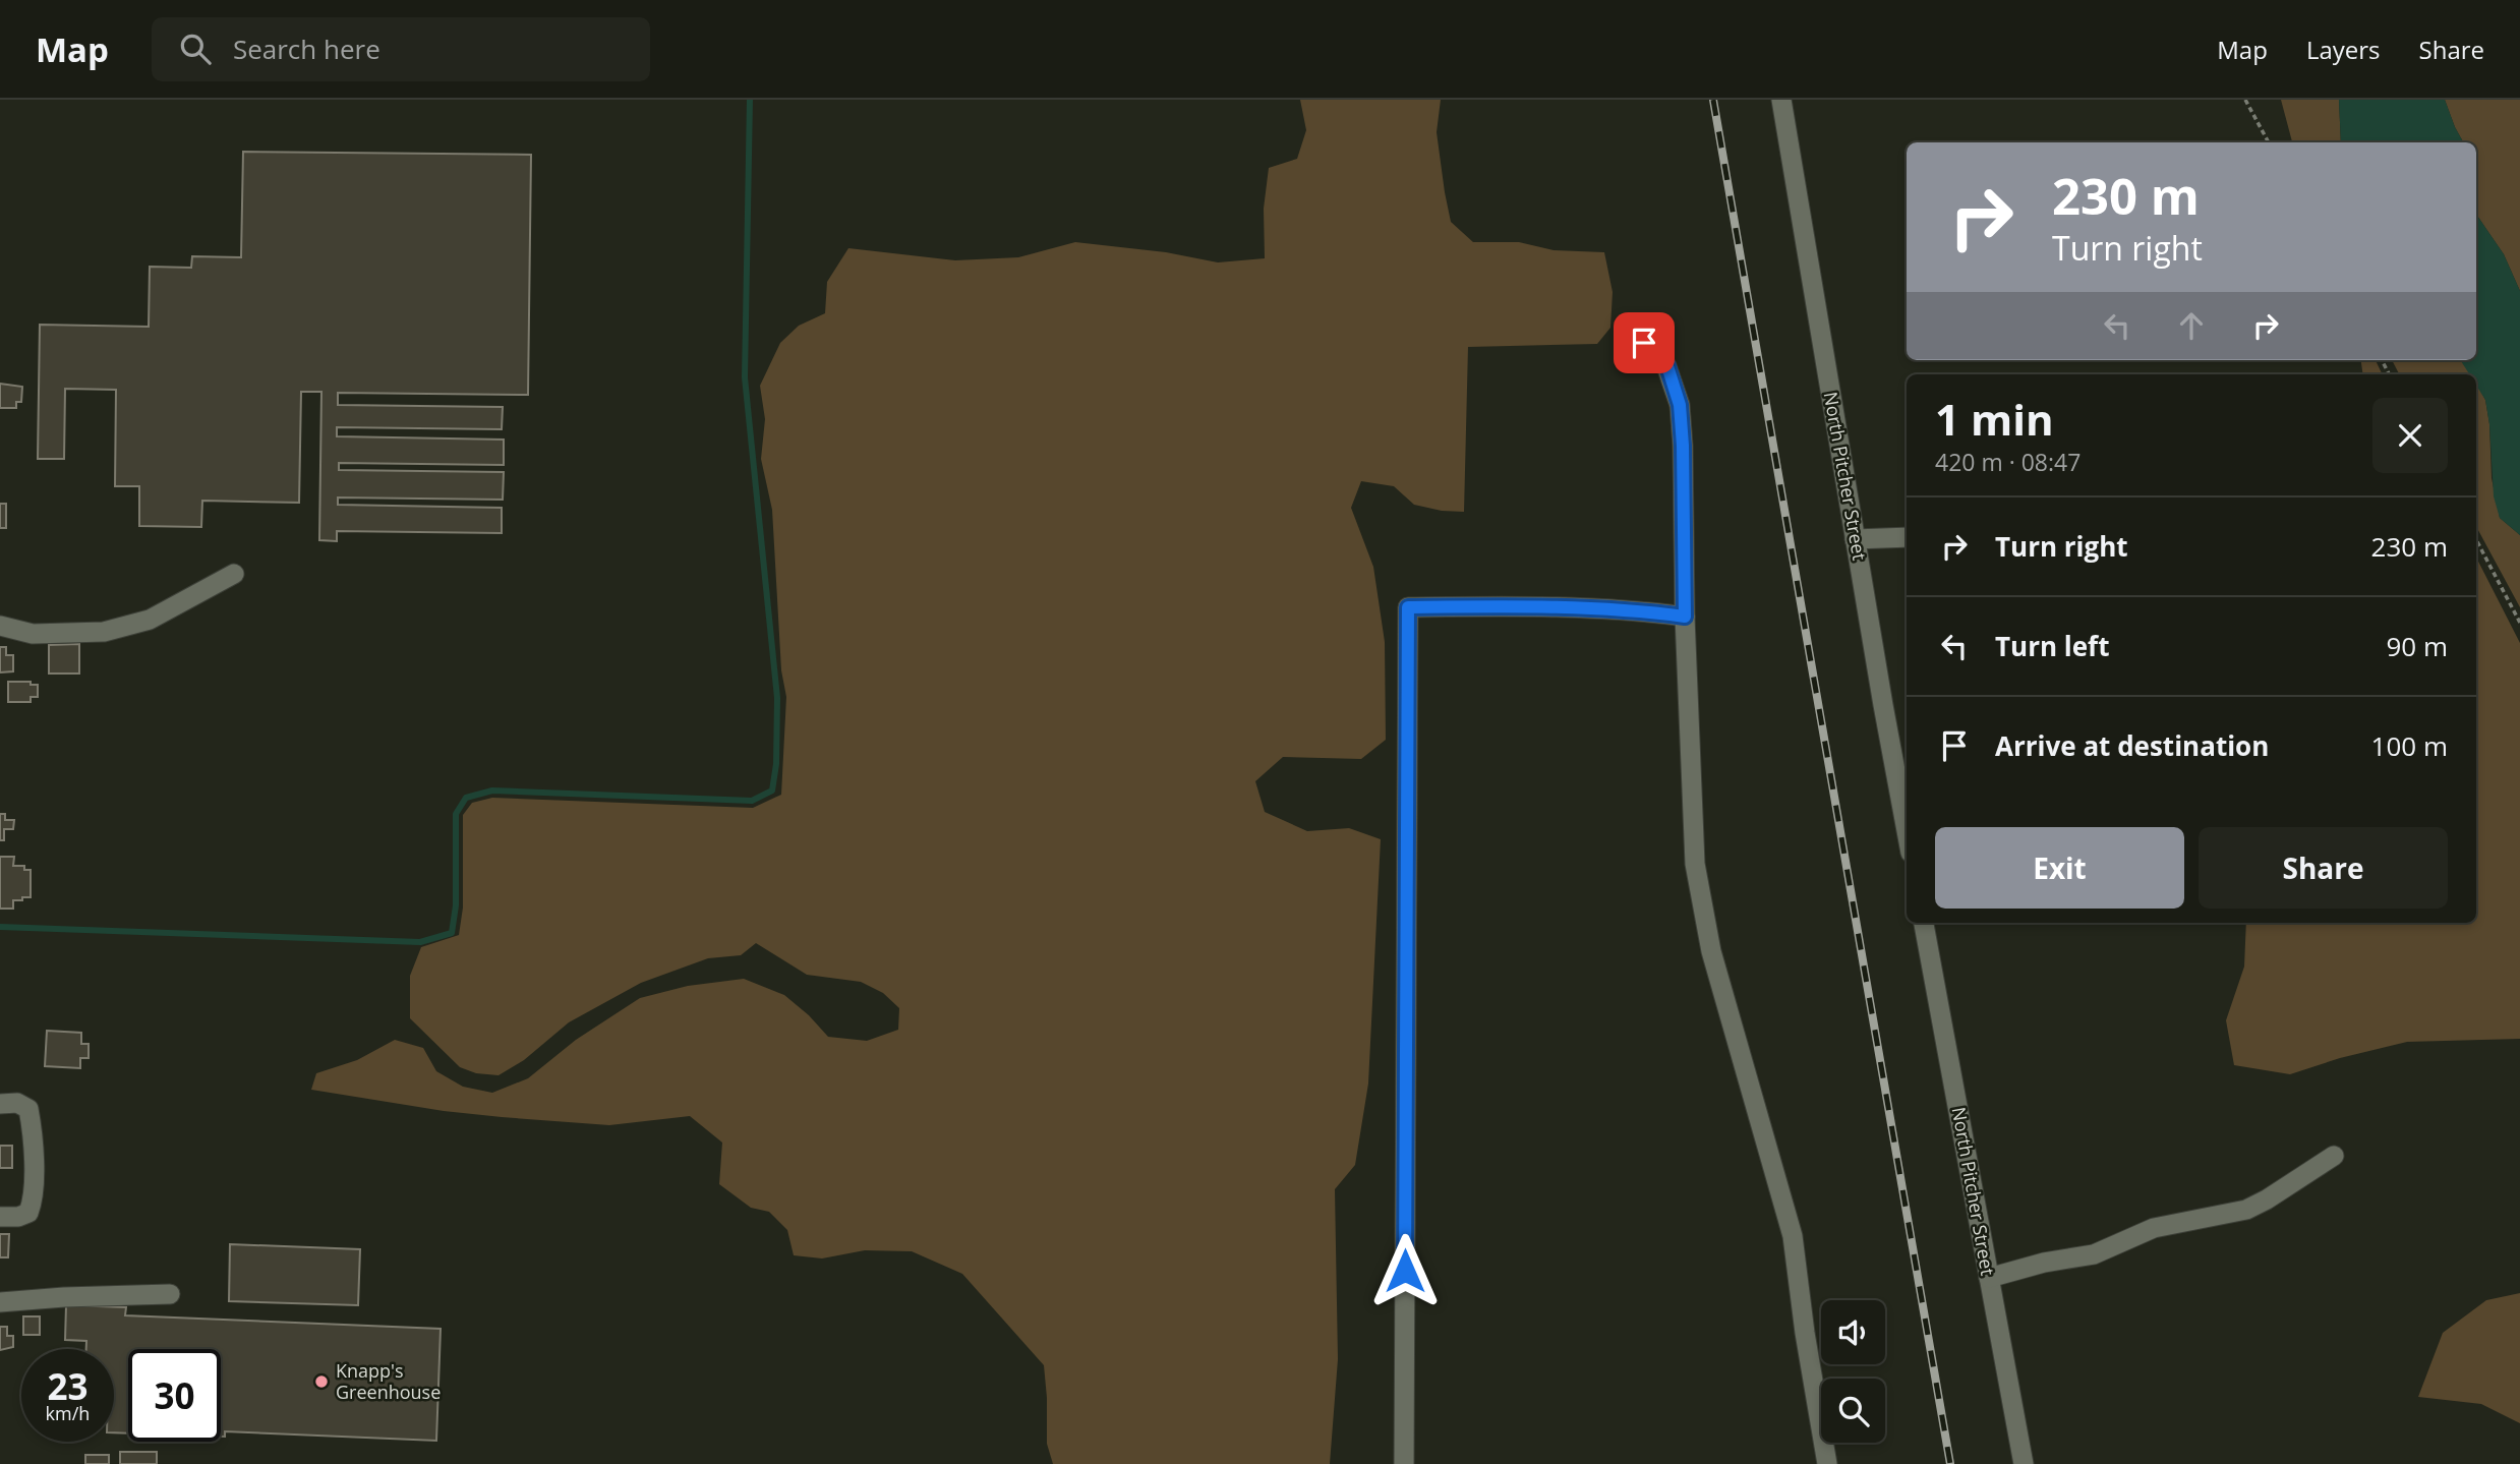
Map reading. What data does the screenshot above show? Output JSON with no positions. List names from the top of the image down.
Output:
{
  "streets": {
    "street": ["North Pitcher Street"]
  },
  "places": ["Knapp's Greenhouse"],
  "page": {
    "header": "Map",
    "search": "Search here",
    "nav": ["Map", "Layers", "Share"],
    "turn": ["230 m", "Turn right"],
    "heading": ["1 min", "420 m · 08:47"],
    "list": [
      {
        "name": "Turn right",
        "value": "230 m"
      },
      {
        "name": "Turn left",
        "value": "90 m"
      },
      {
        "name": "Arrive at destination",
        "value": "100 m"
      }
    ],
    "buttons": ["Exit", "Share"],
    "speed": "23 km/h",
    "limit": "30"
  }
}
